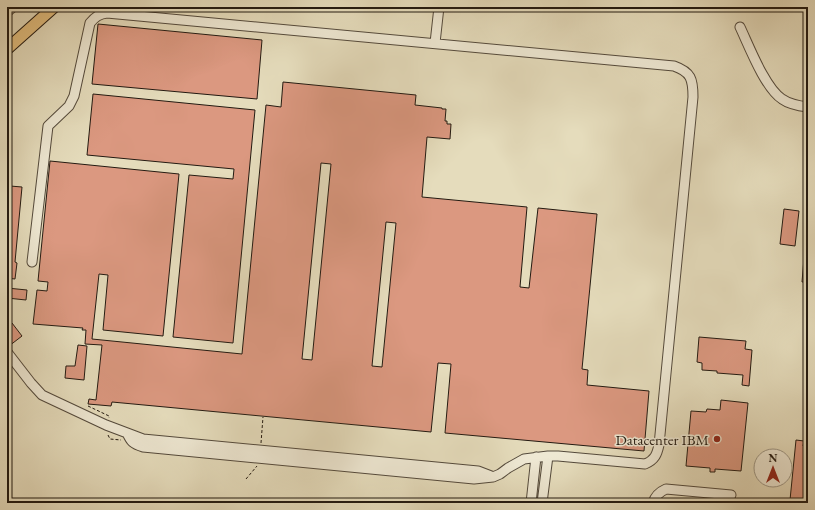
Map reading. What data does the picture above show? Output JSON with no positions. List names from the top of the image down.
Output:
{
  "places": ["Datacenter IBM"],
  "north": "top"
}
